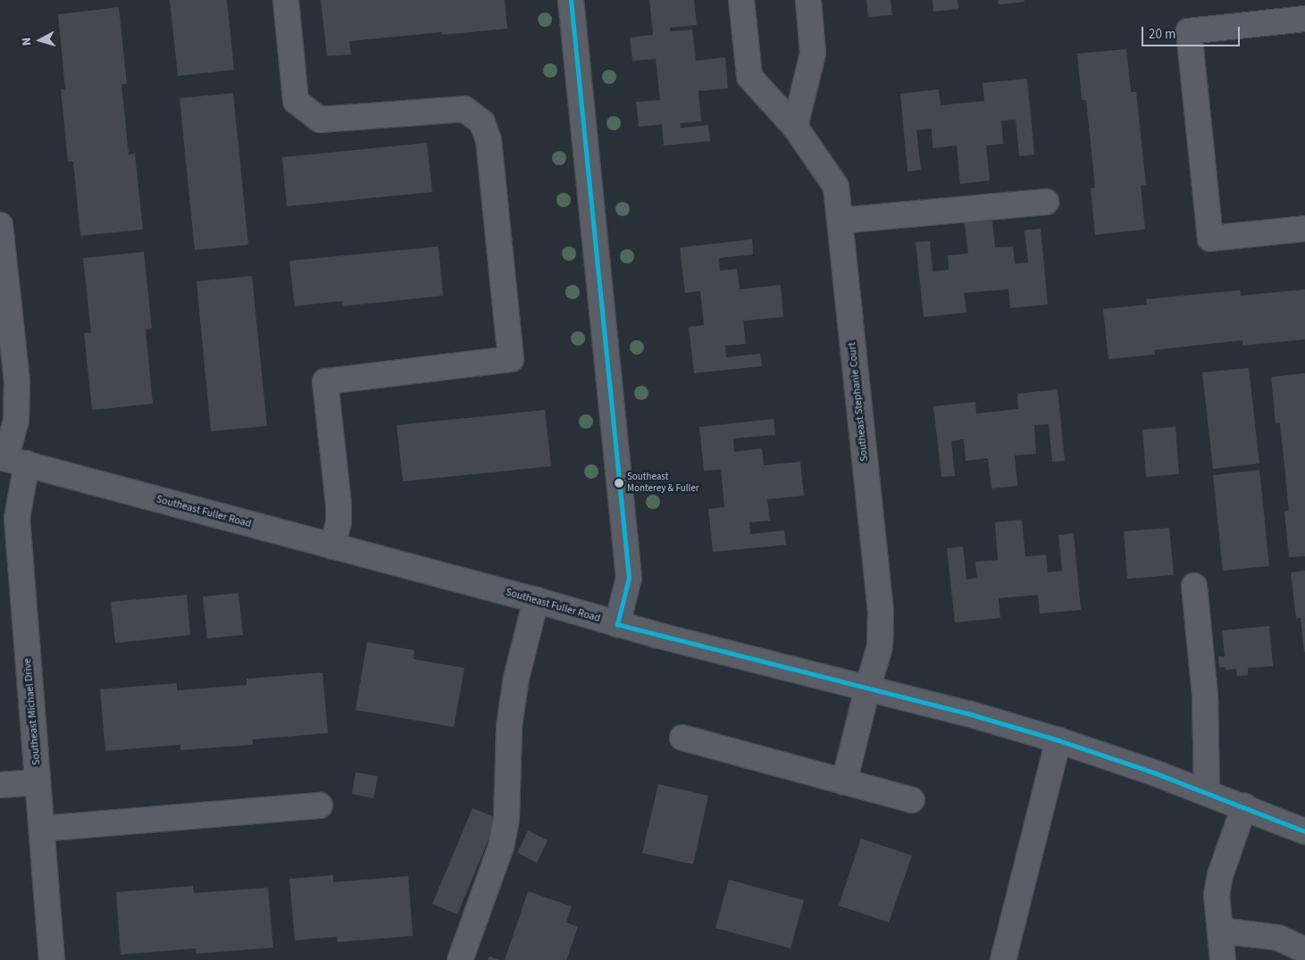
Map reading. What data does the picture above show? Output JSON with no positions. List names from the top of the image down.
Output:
{
  "streets": {
    "street": ["Southeast Stephanie Court", "Southeast Fuller Road", "Southeast Michael Drive"]
  },
  "crossings": [
    ["Southeast Stephanie Court", "Southeast Fuller Road"],
    ["Southeast Fuller Road", "Southeast Michael Drive"]
  ],
  "places": ["Southeast Monterey & Fuller"],
  "scale_bar": "20 m",
  "north": "left"
}
